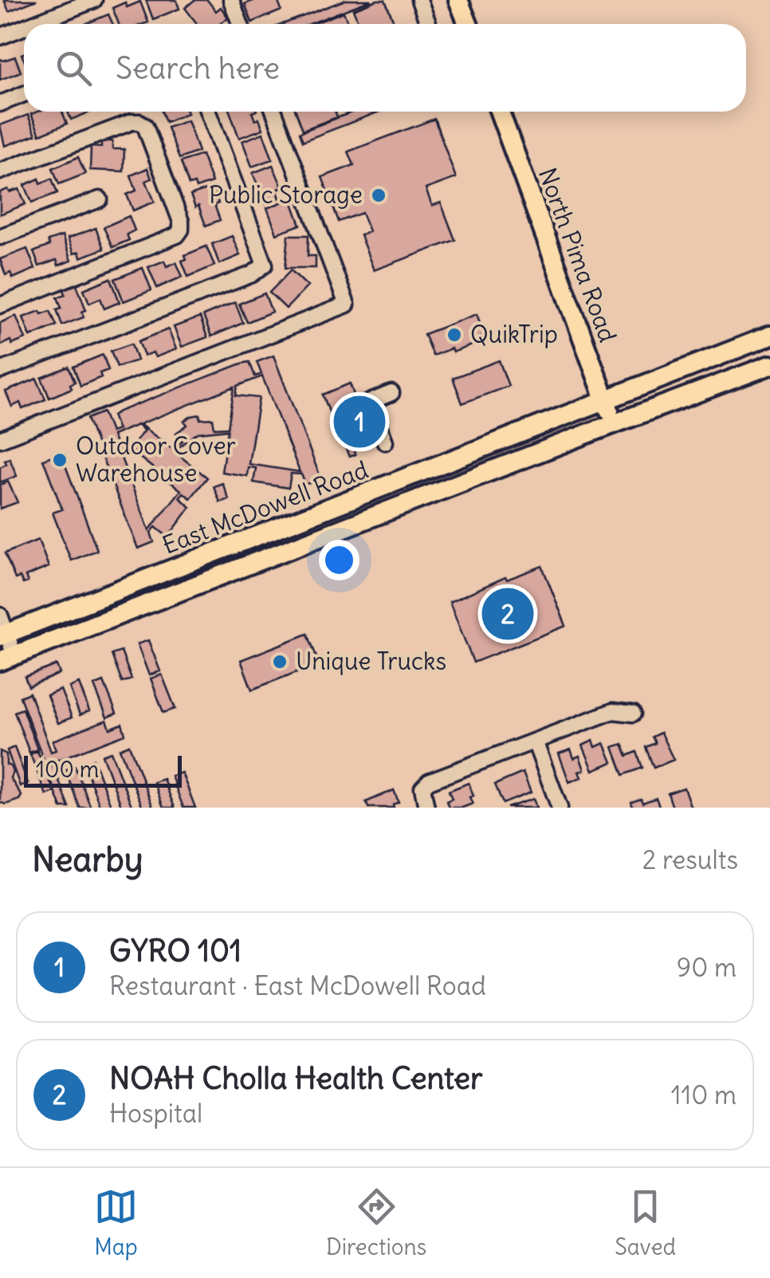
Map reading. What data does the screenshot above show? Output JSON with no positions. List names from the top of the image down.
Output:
{
  "streets": {
    "main road": ["North Pima Road", "East McDowell Road"]
  },
  "crossings": [
    ["North Pima Road", "East McDowell Road"]
  ],
  "places": [
    "Public Storage",
    "QuikTrip",
    "Outdoor Cover Warehouse",
    "Unique Trucks"
  ],
  "scale_bar": "100 m",
  "page": {
    "search": "Search here",
    "pins": ["1", "2"],
    "scale": "100 m",
    "heading": ["Nearby", "2 results"],
    "list": [
      {
        "mark": "1",
        "name": "GYRO 101",
        "note": "Restaurant · East McDowell Road",
        "value": "90 m"
      },
      {
        "mark": "2",
        "name": "NOAH Cholla Health Center",
        "note": "Hospital",
        "value": "110 m"
      }
    ],
    "nav": ["Map", "Directions", "Saved"]
  }
}
